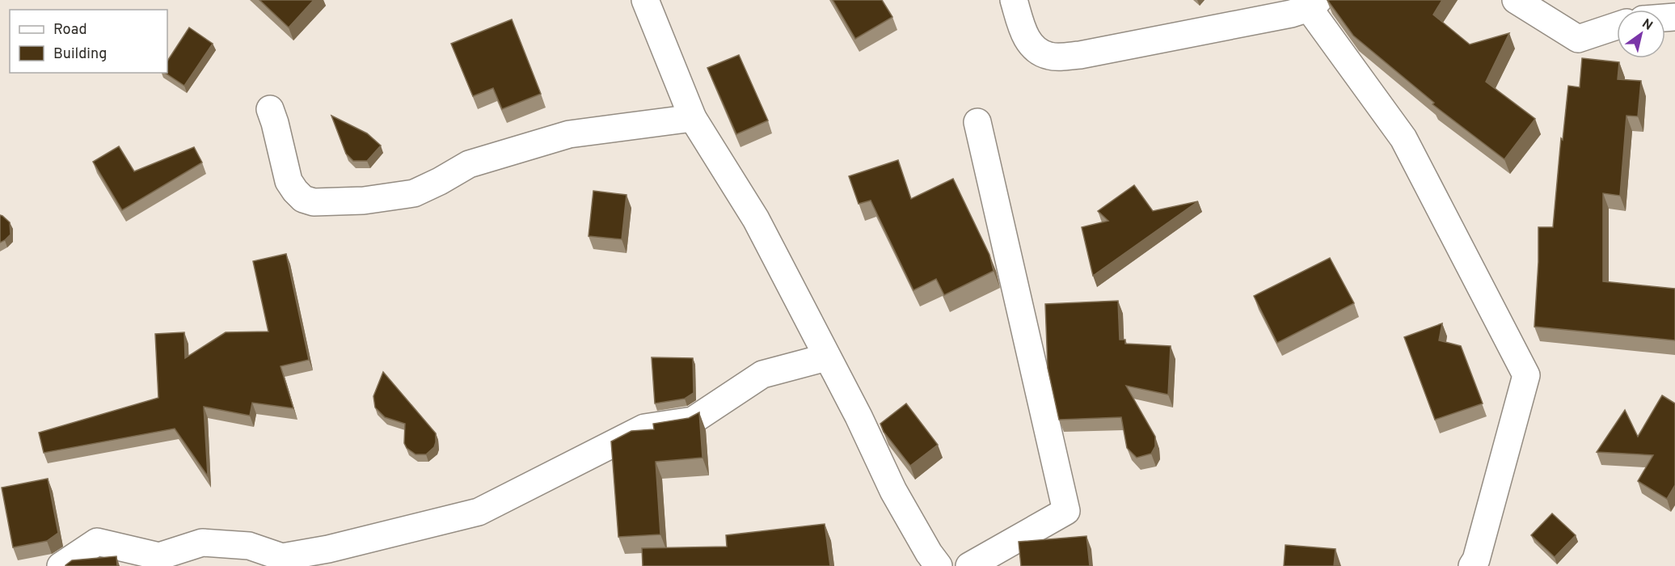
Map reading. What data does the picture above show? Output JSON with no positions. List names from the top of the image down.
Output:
{
  "legend": ["Road", "Building"],
  "north": "top right"
}
